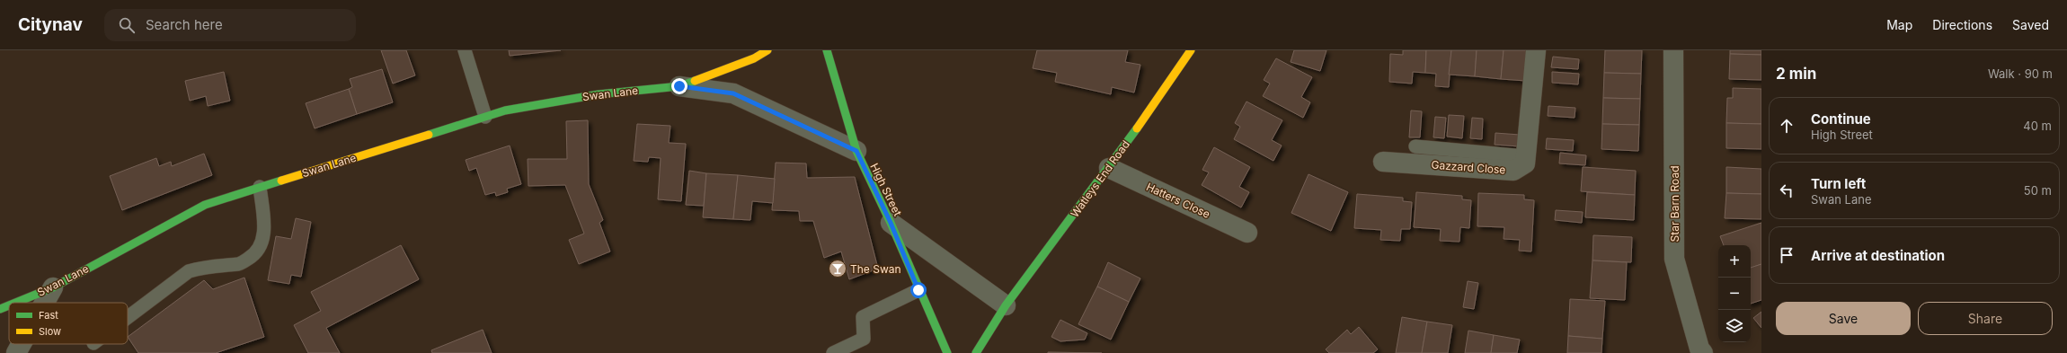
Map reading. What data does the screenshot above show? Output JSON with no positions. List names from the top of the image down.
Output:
{
  "streets": {
    "street": [
      "Swan Lane",
      "Gazzard Close",
      "Watleys End Road",
      "High Street",
      "Hatters Close",
      "Star Barn Road"
    ]
  },
  "crossings": [
    ["Swan Lane", "High Street"],
    ["Watleys End Road", "Hatters Close"]
  ],
  "places": {
    "bar": ["The Swan"]
  },
  "legend": ["Fast", "Slow"],
  "page": {
    "header": "Citynav",
    "search": "Search here",
    "nav": ["Map", "Directions", "Saved"],
    "heading": ["2 min", "Walk · 90 m"],
    "list": [
      ["Continue", "High Street", "40 m"],
      ["Turn left", "Swan Lane", "50 m"],
      "Arrive at destination"
    ],
    "map_buttons": ["+", "−"],
    "buttons": ["Save", "Share"]
  }
}
